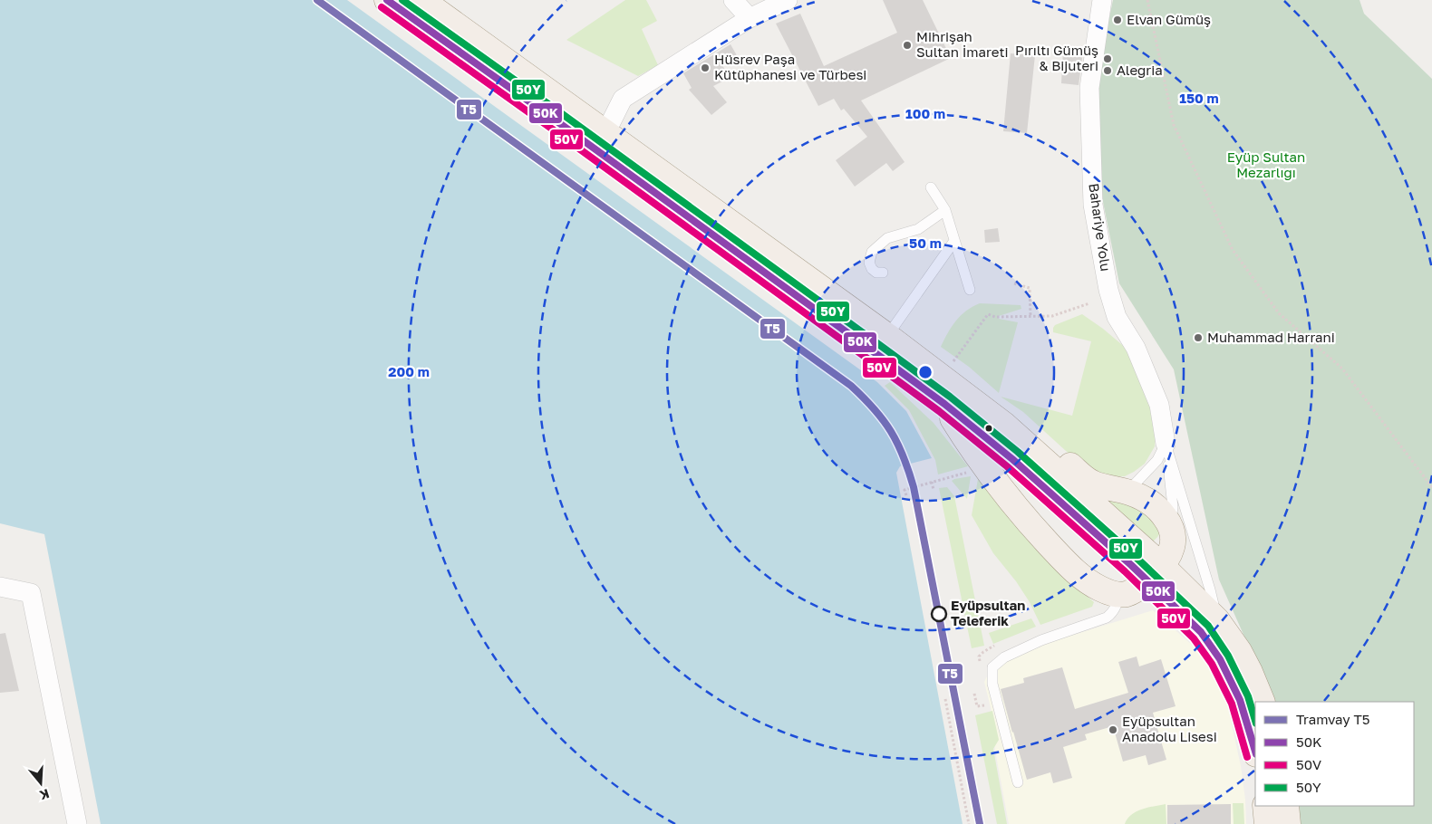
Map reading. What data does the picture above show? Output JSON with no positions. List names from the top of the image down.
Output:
{
  "streets": {
    "street": ["Bahariye Yolu"]
  },
  "parks": ["Eyüp Sultan Mezarlığı"],
  "places": [
    "Elvan Gümüş",
    "Mihrişah Sultan İmareti",
    "Pırıltı Gümüş & Bijuteri",
    "Hüsrev Paşa Kütüphanesi ve Türbesi",
    "Alegria",
    "Muhammad Harrani",
    "Eyüpsultan Teleferik",
    "Eyüpsultan Anadolu Lisesi"
  ],
  "lines": [
    "tram line T5",
    "transit line 50K",
    "transit line 50Y",
    "transit line 50V"
  ],
  "legend": [
    "Tramvay T5",
    "50K",
    "50V",
    "50Y"
  ],
  "north": "bottom",
  "rings": [
    "150 m",
    "100 m",
    "50 m",
    "200 m"
  ]
}
